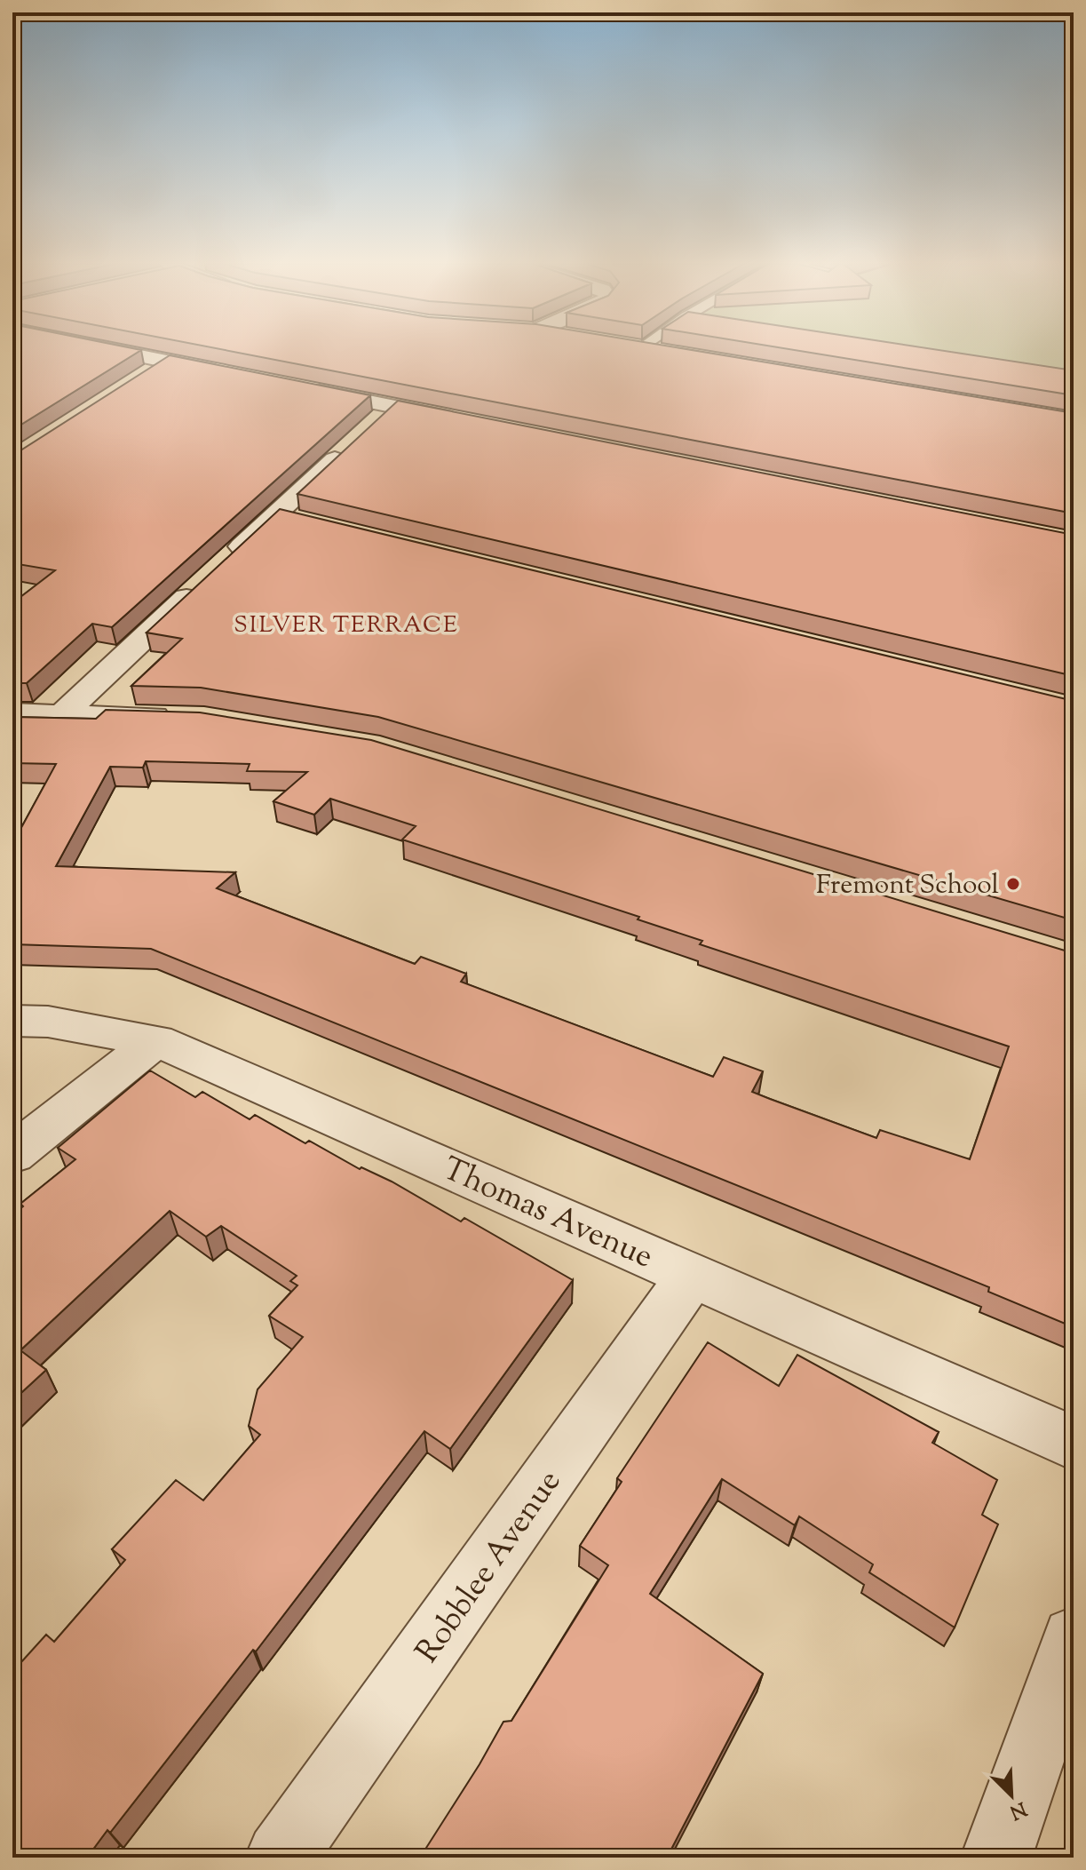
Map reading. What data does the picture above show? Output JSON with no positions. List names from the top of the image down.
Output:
{
  "streets": {
    "street": ["Thomas Avenue", "Robblee Avenue"]
  },
  "crossings": [
    ["Thomas Avenue", "Robblee Avenue"]
  ],
  "districts": ["SILVER TERRACE"],
  "places": ["Fremont School"],
  "north": "bottom right"
}
